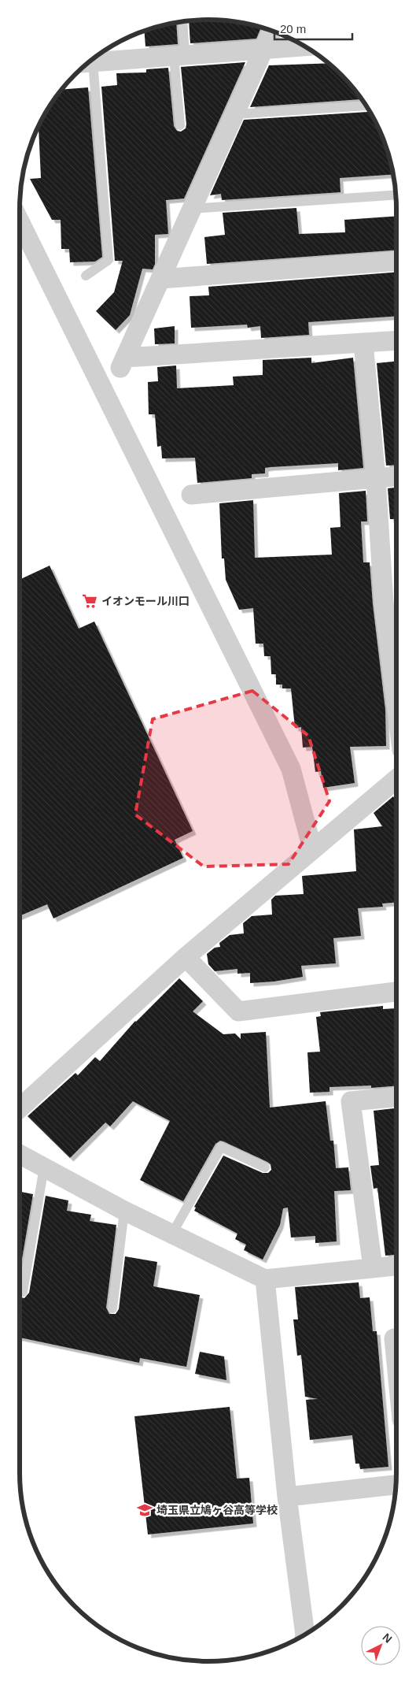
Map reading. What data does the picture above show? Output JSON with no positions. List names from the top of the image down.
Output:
{
  "places": {
    "supermarket": ["イオンモール川口"],
    "school or university": ["埼玉県立鳩ヶ谷高等学校"]
  },
  "scale_bar": "20 m",
  "north": "top right"
}
